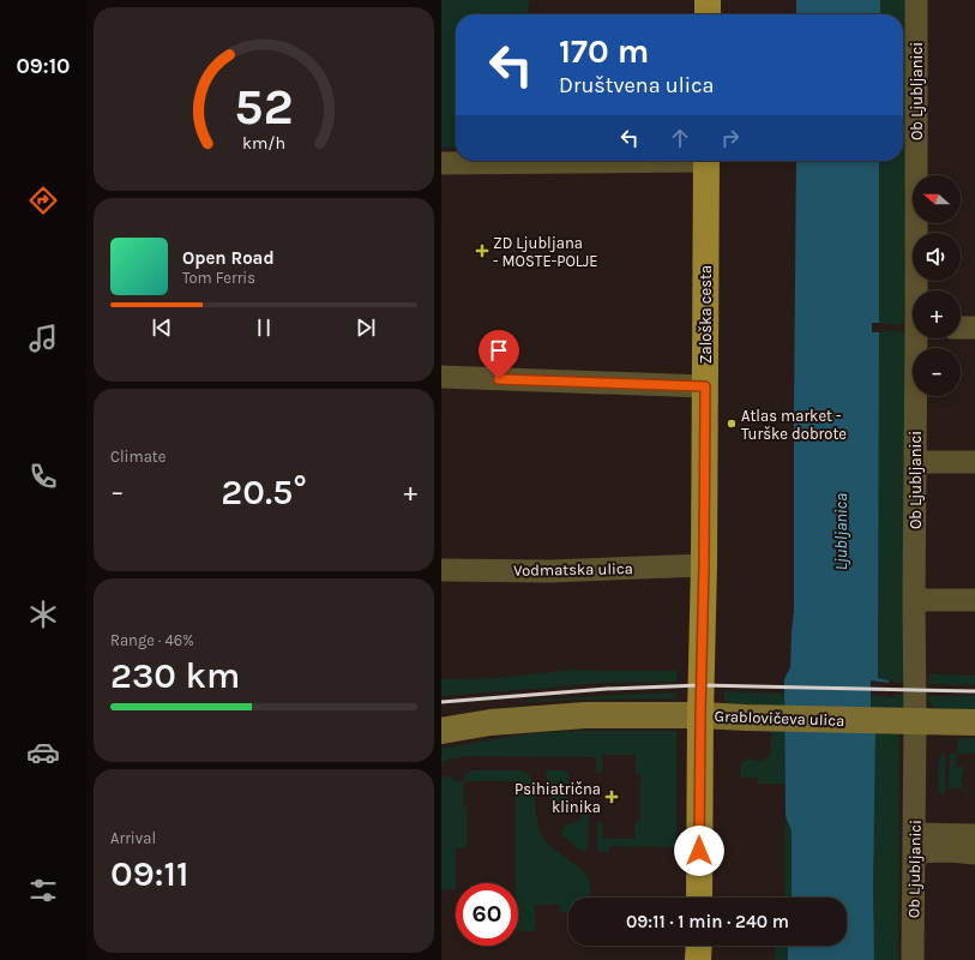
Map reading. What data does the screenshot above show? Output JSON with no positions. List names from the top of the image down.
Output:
{
  "streets": {
    "main road": ["Zaloška cesta"],
    "street": ["Ob Ljubljanici", "Vodmatska ulica", "Grablovičeva ulica"]
  },
  "crossings": [
    ["Ob Ljubljanici", "Grablovičeva ulica"],
    ["Zaloška cesta", "Vodmatska ulica"],
    ["Zaloška cesta", "Grablovičeva ulica"]
  ],
  "water": ["Ljubljanica"],
  "places": {
    "health": ["ZD Ljubljana - MOSTE-POLJE", "Psihiatrična klinika"],
    "other": ["Atlas market - Turške dobrote"]
  },
  "north": "left",
  "page": {
    "tabs": "09:10",
    "turn": ["170 m", "Društvena ulica"],
    "map_buttons": ["+", "−"],
    "song": ["Open Road", "Tom Ferris"],
    "tile": [
      "Climate",
      ["Range · 46%", "230 km"],
      ["Arrival", "09:11"]
    ],
    "heat": ["−", "20.5°", "+"],
    "limit": "60",
    "trip": "09:11 · 1 min · 240 m",
    "gauge": ["52", "km/h"]
  }
}
